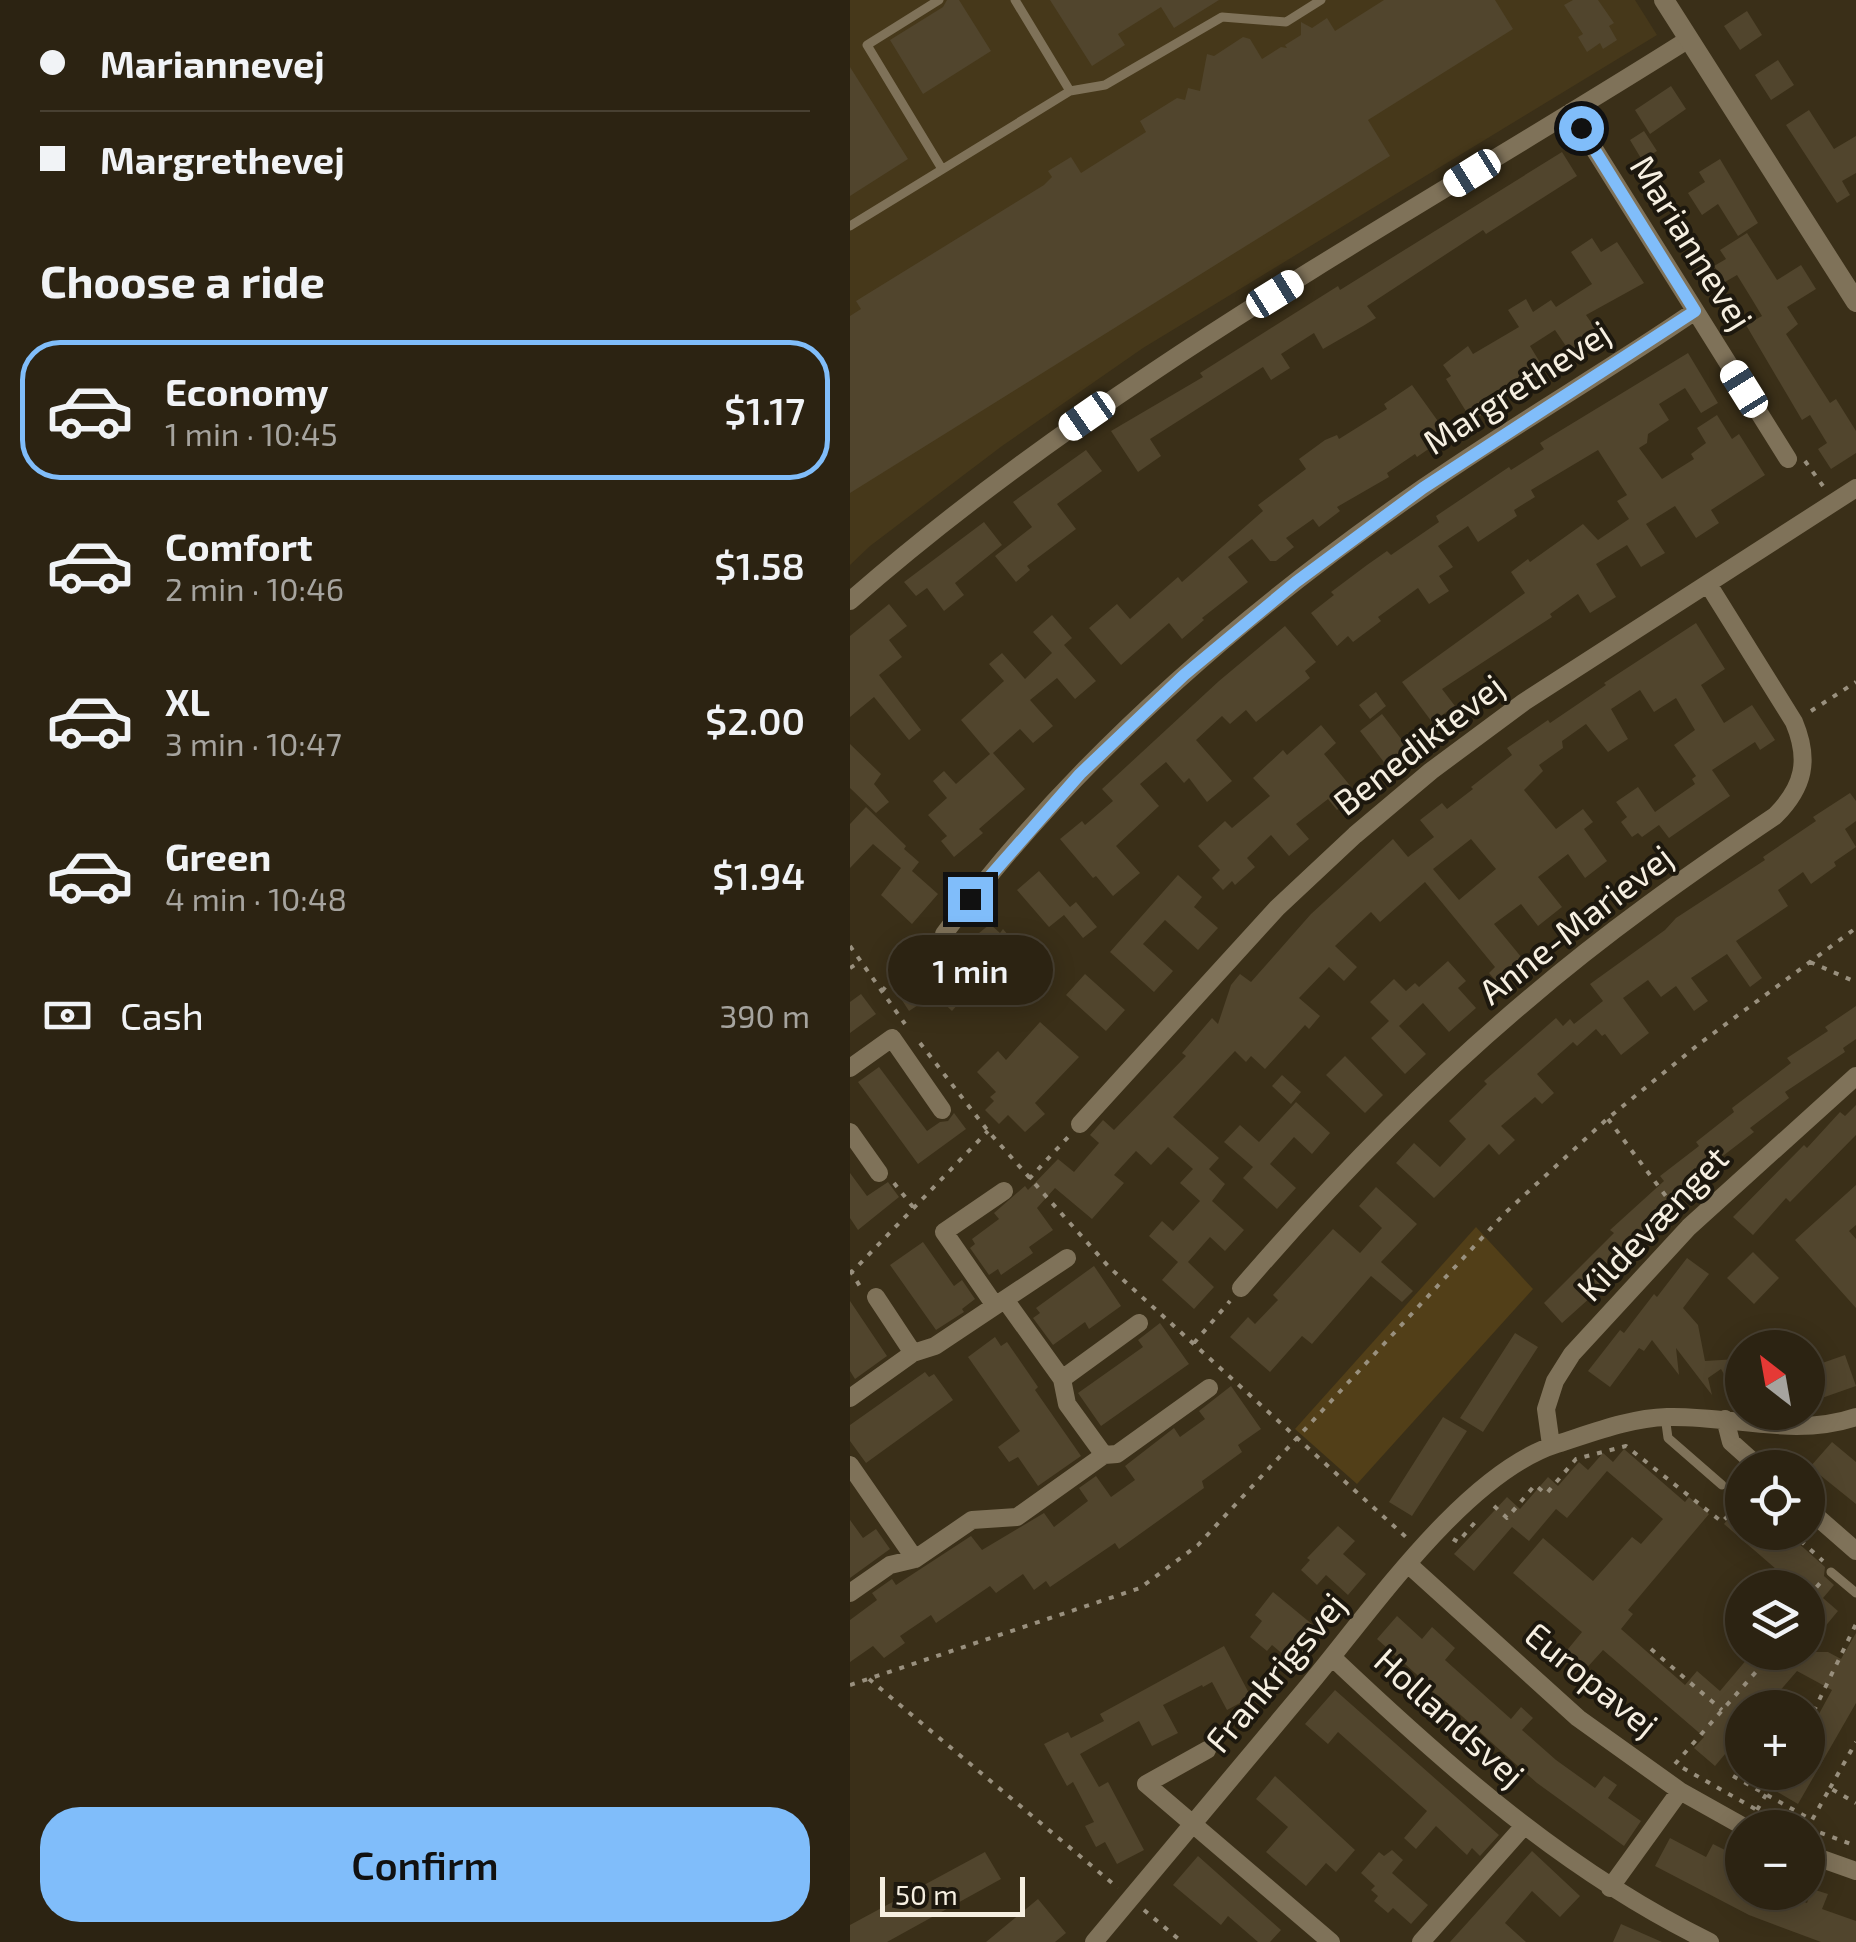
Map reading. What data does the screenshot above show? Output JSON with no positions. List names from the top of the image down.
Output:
{
  "streets": {
    "street": [
      "Mariannevej",
      "Margrethevej",
      "Benediktevej",
      "Anne-Marievej",
      "Kildevænget",
      "Frankrigsvej",
      "Europavej",
      "Hollandsvej"
    ]
  },
  "crossings": [
    ["Mariannevej", "Margrethevej"],
    ["Benediktevej", "Anne-Marievej"],
    ["Kildevænget", "Frankrigsvej"],
    ["Frankrigsvej", "Europavej"],
    ["Frankrigsvej", "Hollandsvej"]
  ],
  "scale_bar": "50 m",
  "north": "top left",
  "page": {
    "banner": ["Mariannevej", "Margrethevej"],
    "heading": "Choose a ride",
    "list": [
      {
        "name": "Economy",
        "note": "1 min · 10:45",
        "value": "$1.17"
      },
      {
        "name": "Comfort",
        "note": "2 min · 10:46",
        "value": "$1.58"
      },
      {
        "name": "XL",
        "note": "3 min · 10:47",
        "value": "$2.00"
      },
      {
        "name": "Green",
        "note": "4 min · 10:48",
        "value": "$1.94"
      }
    ],
    "bubble": "1 min",
    "pay": ["Cash", "390 m"],
    "map_buttons": ["+", "−"],
    "buttons": "Confirm",
    "scale": "50 m"
  }
}
